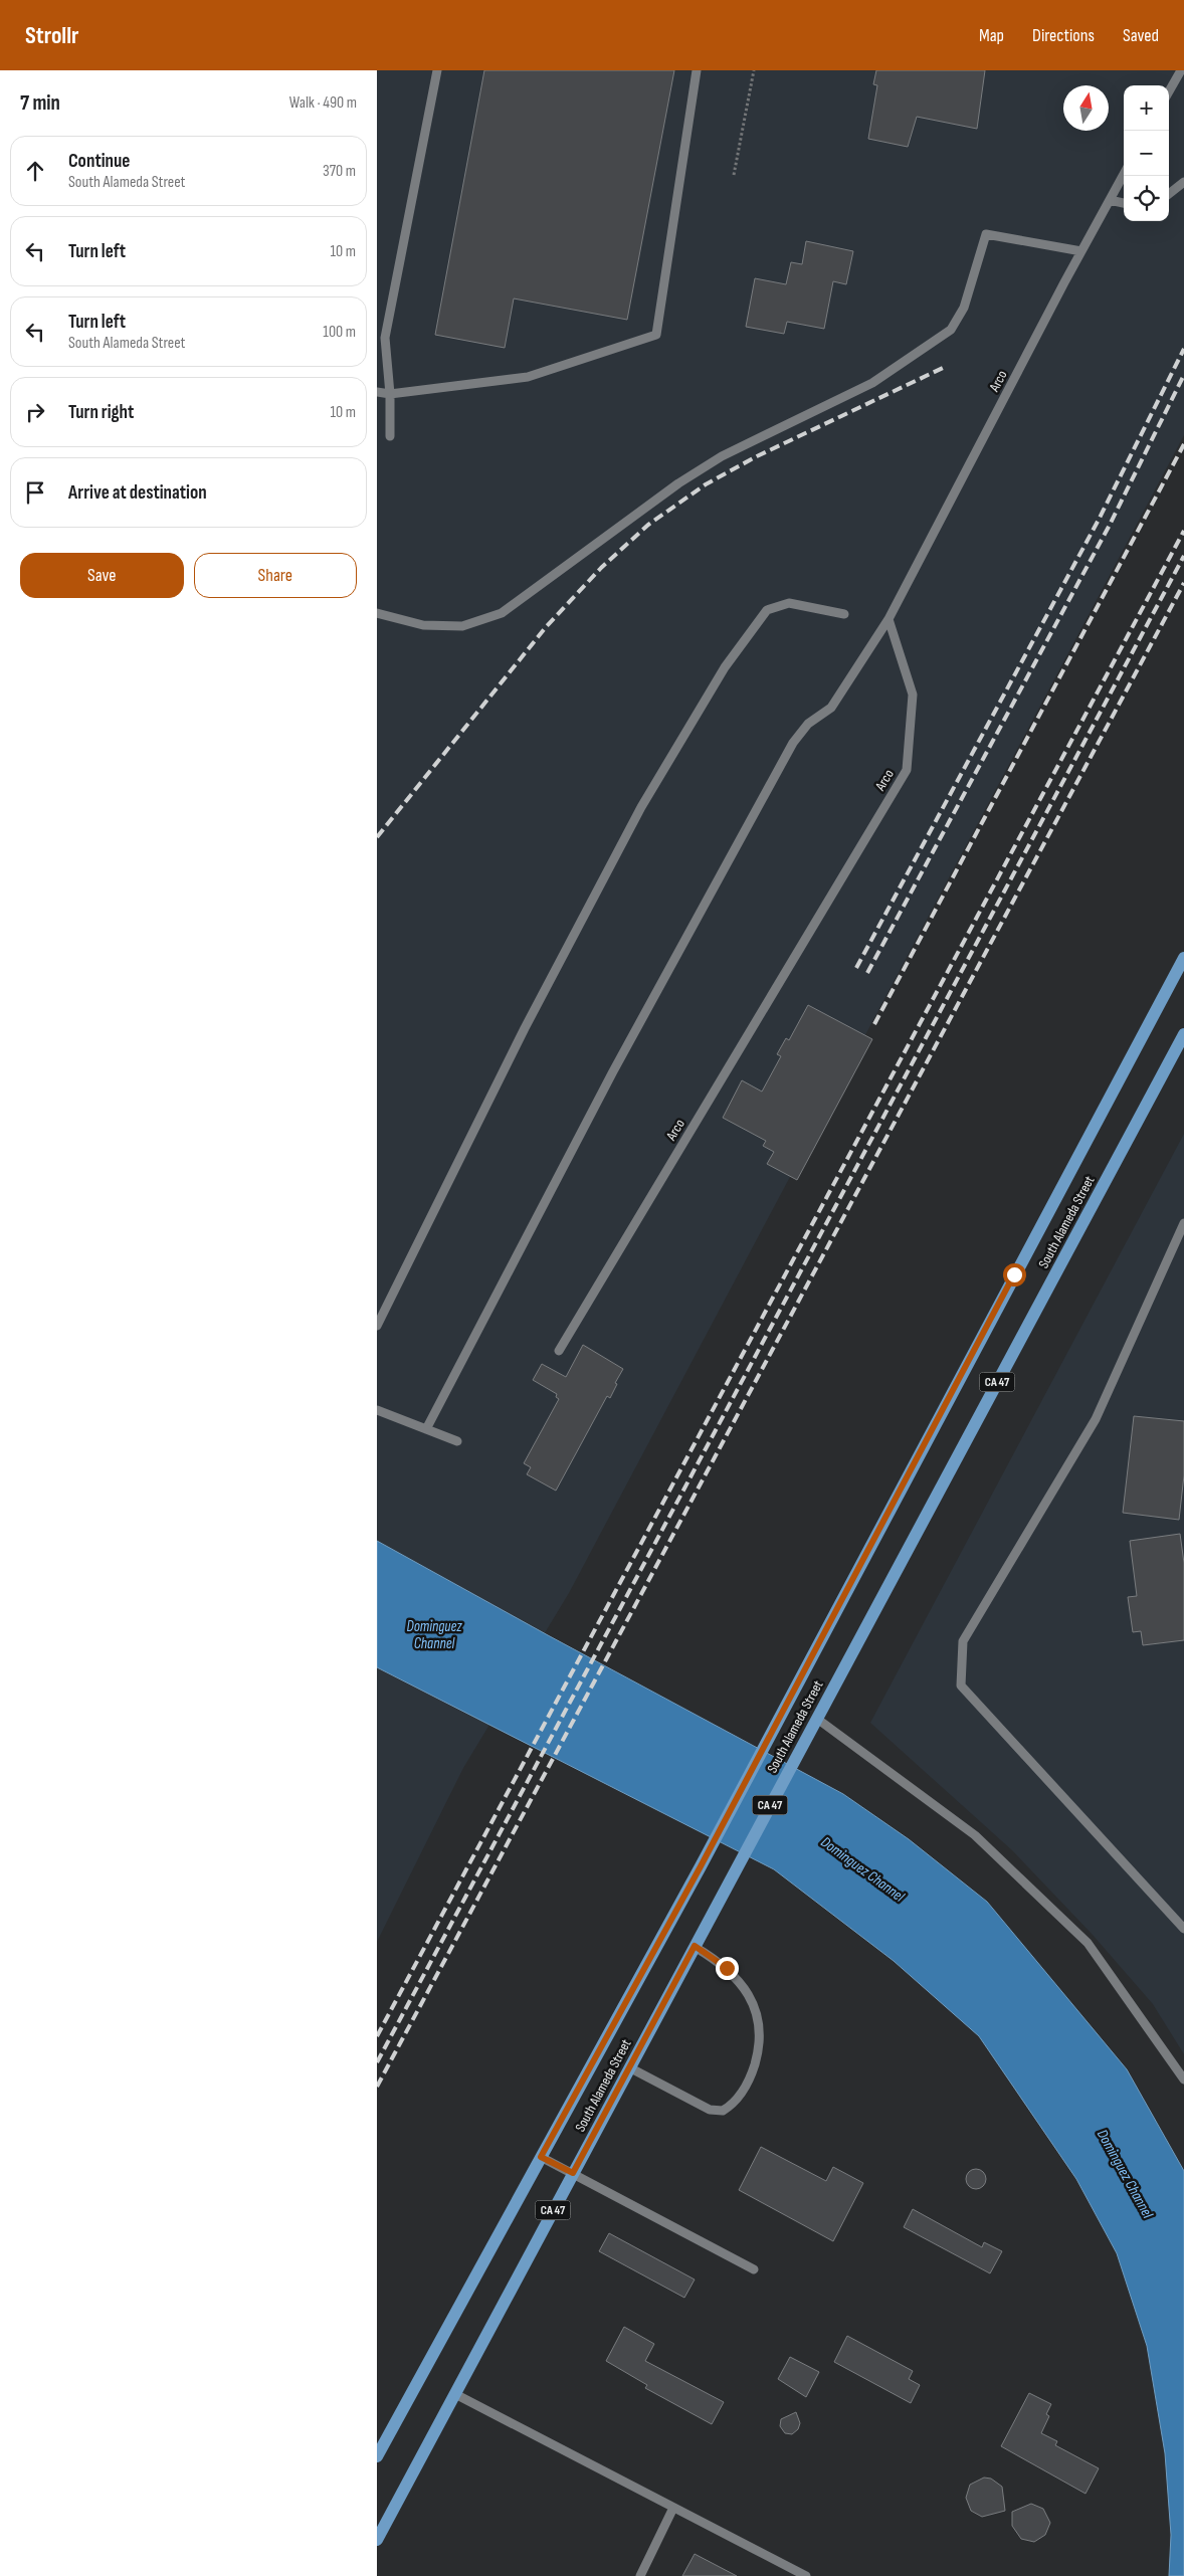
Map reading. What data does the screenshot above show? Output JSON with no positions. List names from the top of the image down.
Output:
{
  "streets": {
    "main road": ["South Alameda Street", "CA 47"],
    "lane": ["Arco"]
  },
  "water": ["Dominguez Channel"],
  "north": "top",
  "page": {
    "header": "Strollr",
    "nav": ["Map", "Directions", "Saved"],
    "heading": ["7 min", "Walk · 490 m"],
    "map_buttons": ["+", "−"],
    "list": [
      ["Continue", "South Alameda Street", "370 m"],
      ["Turn left", "10 m"],
      ["Turn left", "South Alameda Street", "100 m"],
      ["Turn right", "10 m"],
      "Arrive at destination"
    ],
    "buttons": ["Save", "Share"]
  }
}
